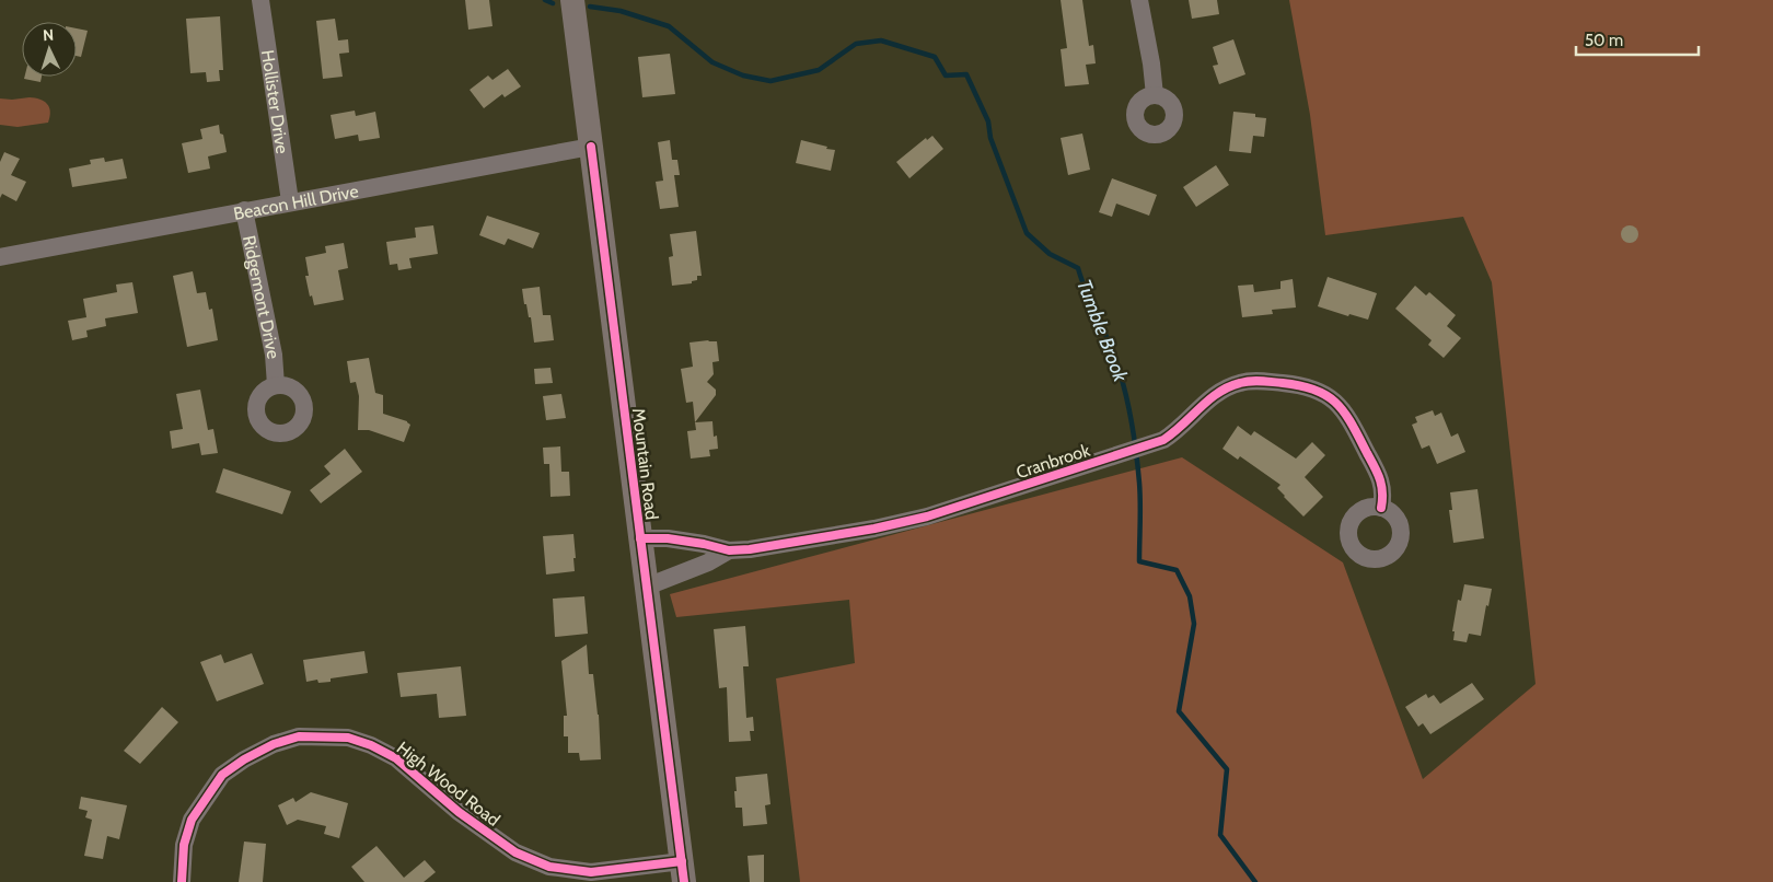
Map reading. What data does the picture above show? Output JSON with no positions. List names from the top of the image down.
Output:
{
  "streets": {
    "main road": ["Mountain Road"],
    "street": [
      "Hollister Drive",
      "Beacon Hill Drive",
      "Ridgemont Drive",
      "Cranbrook",
      "High Wood Road"
    ]
  },
  "crossings": [
    ["Hollister Drive", "Beacon Hill Drive"],
    ["Beacon Hill Drive", "Ridgemont Drive"],
    ["Beacon Hill Drive", "Mountain Road"],
    ["Cranbrook", "Mountain Road"],
    ["Mountain Road", "High Wood Road"]
  ],
  "water": ["Tumble Brook"],
  "scale_bar": "50 m",
  "north": "top"
}
